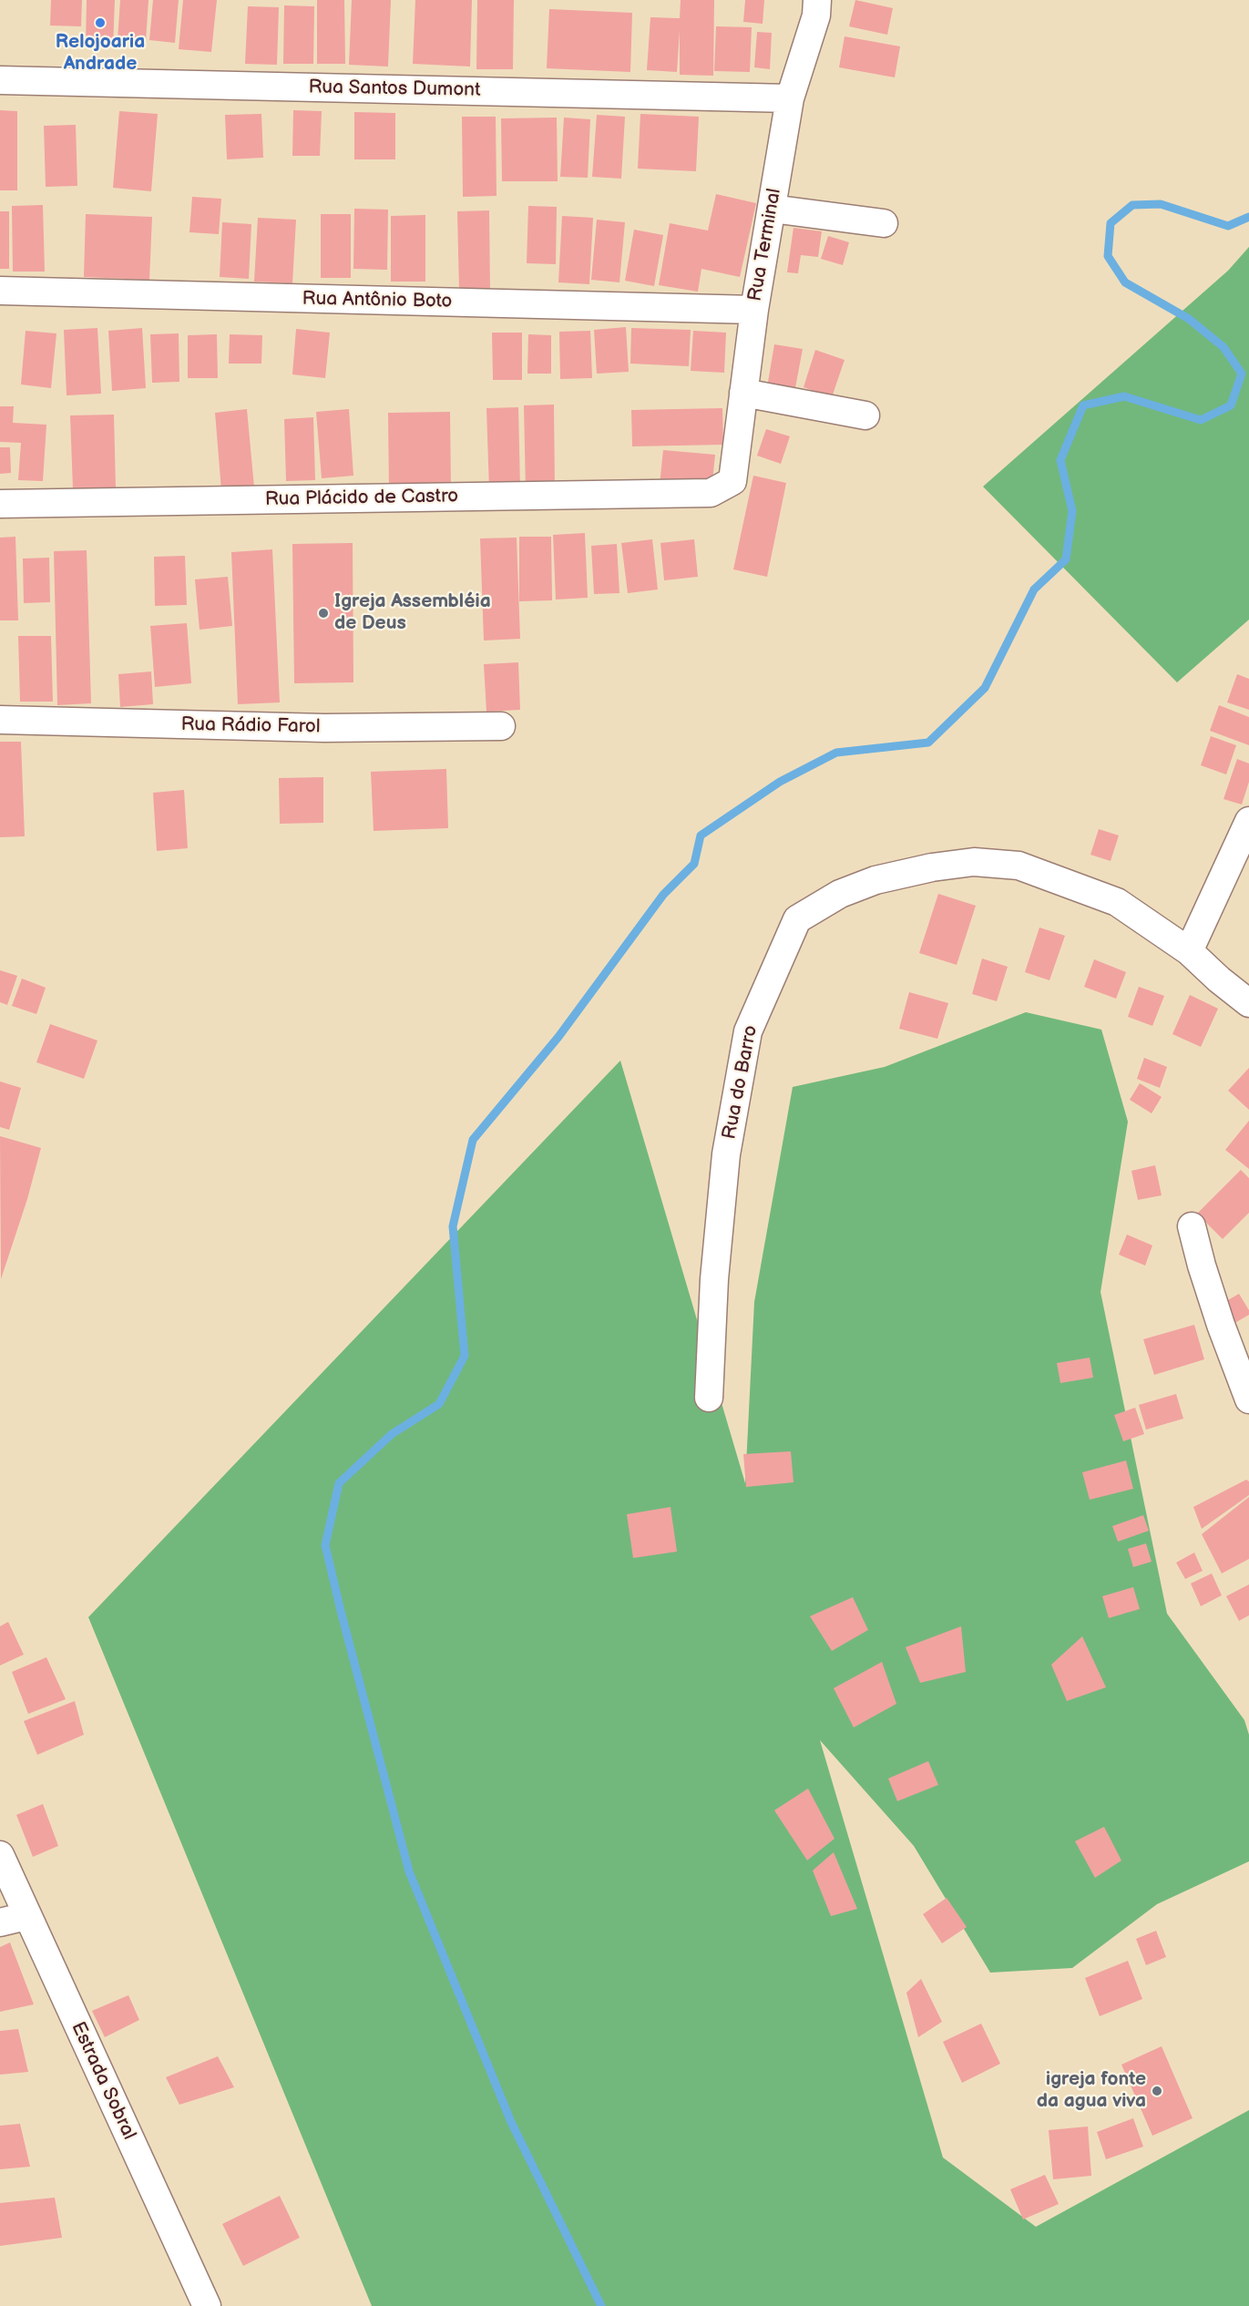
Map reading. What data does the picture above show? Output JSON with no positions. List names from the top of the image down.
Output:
{
  "streets": {
    "street": [
      "Rua Santos Dumont",
      "Rua Terminal",
      "Rua Antônio Boto",
      "Rua Plácido de Castro",
      "Rua Rádio Farol",
      "Rua do Barro",
      "Estrada Sobral"
    ]
  },
  "crossings": [
    ["Rua Santos Dumont", "Rua Terminal"],
    ["Rua Terminal", "Rua Antônio Boto"],
    ["Rua Terminal", "Rua Plácido de Castro"]
  ],
  "places": ["Relojoaria Andrade", "Igreja Assembléia de Deus", "igreja fonte da agua viva"]
}
